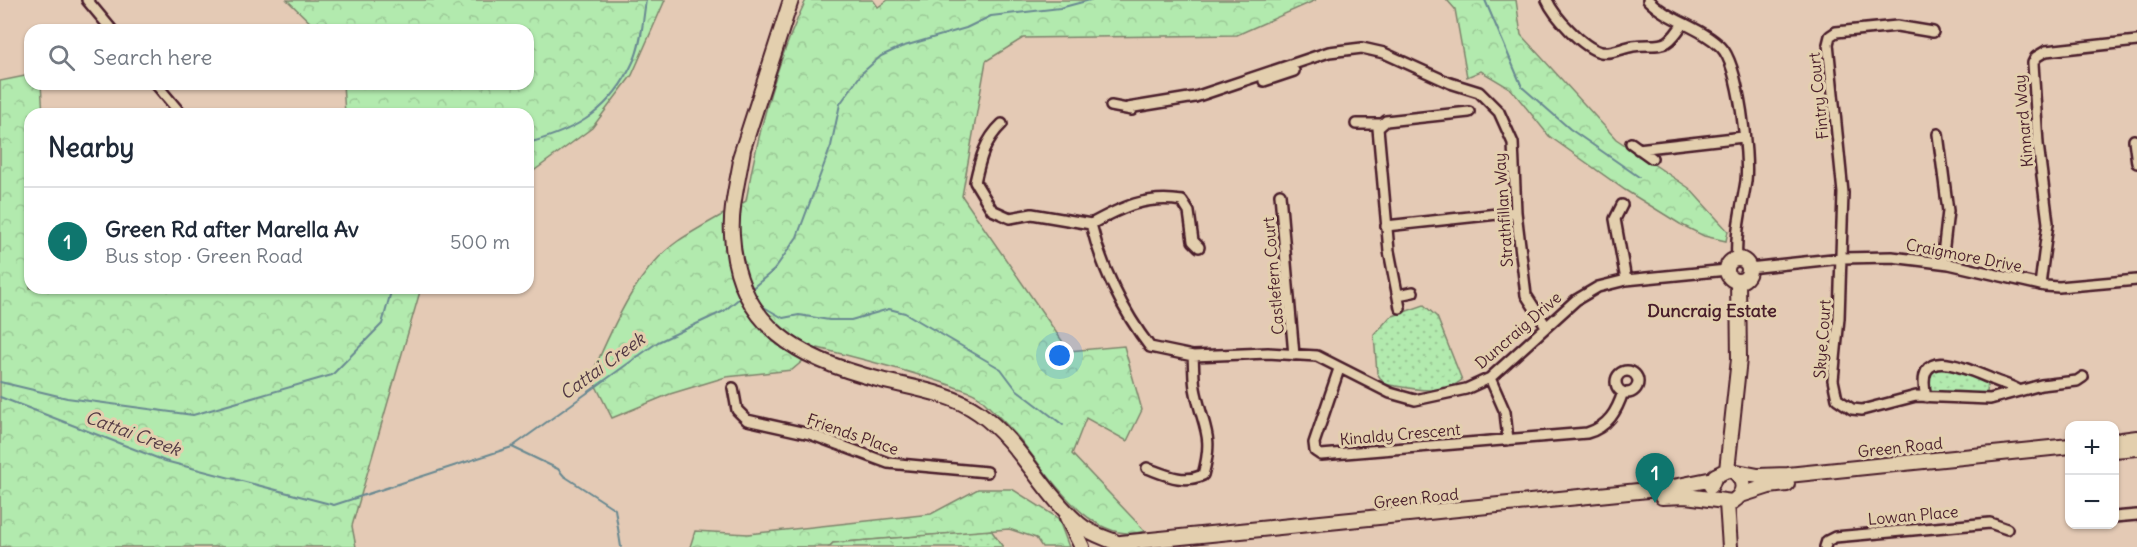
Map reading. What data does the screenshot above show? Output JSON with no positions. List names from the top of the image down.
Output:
{
  "streets": {
    "main road": ["Green Road"],
    "street": [
      "Fintry Court",
      "Kinnard Way",
      "Strathfillan Way",
      "Craigmore Drive",
      "Castlefern Court",
      "Duncraig Drive",
      "Skye Court",
      "Friends Place",
      "Kinaldy Crescent",
      "Lowan Place"
    ]
  },
  "crossings": [
    ["Fintry Court", "Craigmore Drive"],
    ["Fintry Court", "Skye Court"],
    ["Kinnard Way", "Craigmore Drive"],
    ["Strathfillan Way", "Duncraig Drive"],
    ["Craigmore Drive", "Duncraig Drive"],
    ["Craigmore Drive", "Skye Court"],
    ["Castlefern Court", "Duncraig Drive"],
    ["Duncraig Drive", "Kinaldy Crescent"]
  ],
  "districts": ["Duncraig Estate"],
  "water": ["Cattai Creek"],
  "page": {
    "search": "Search here",
    "heading": "Nearby",
    "list": [
      {
        "mark": "1",
        "name": "Green Rd after Marella Av",
        "note": "Bus stop · Green Road",
        "value": "500 m"
      }
    ],
    "map_buttons": ["+", "−"],
    "pins": "1"
  }
}
